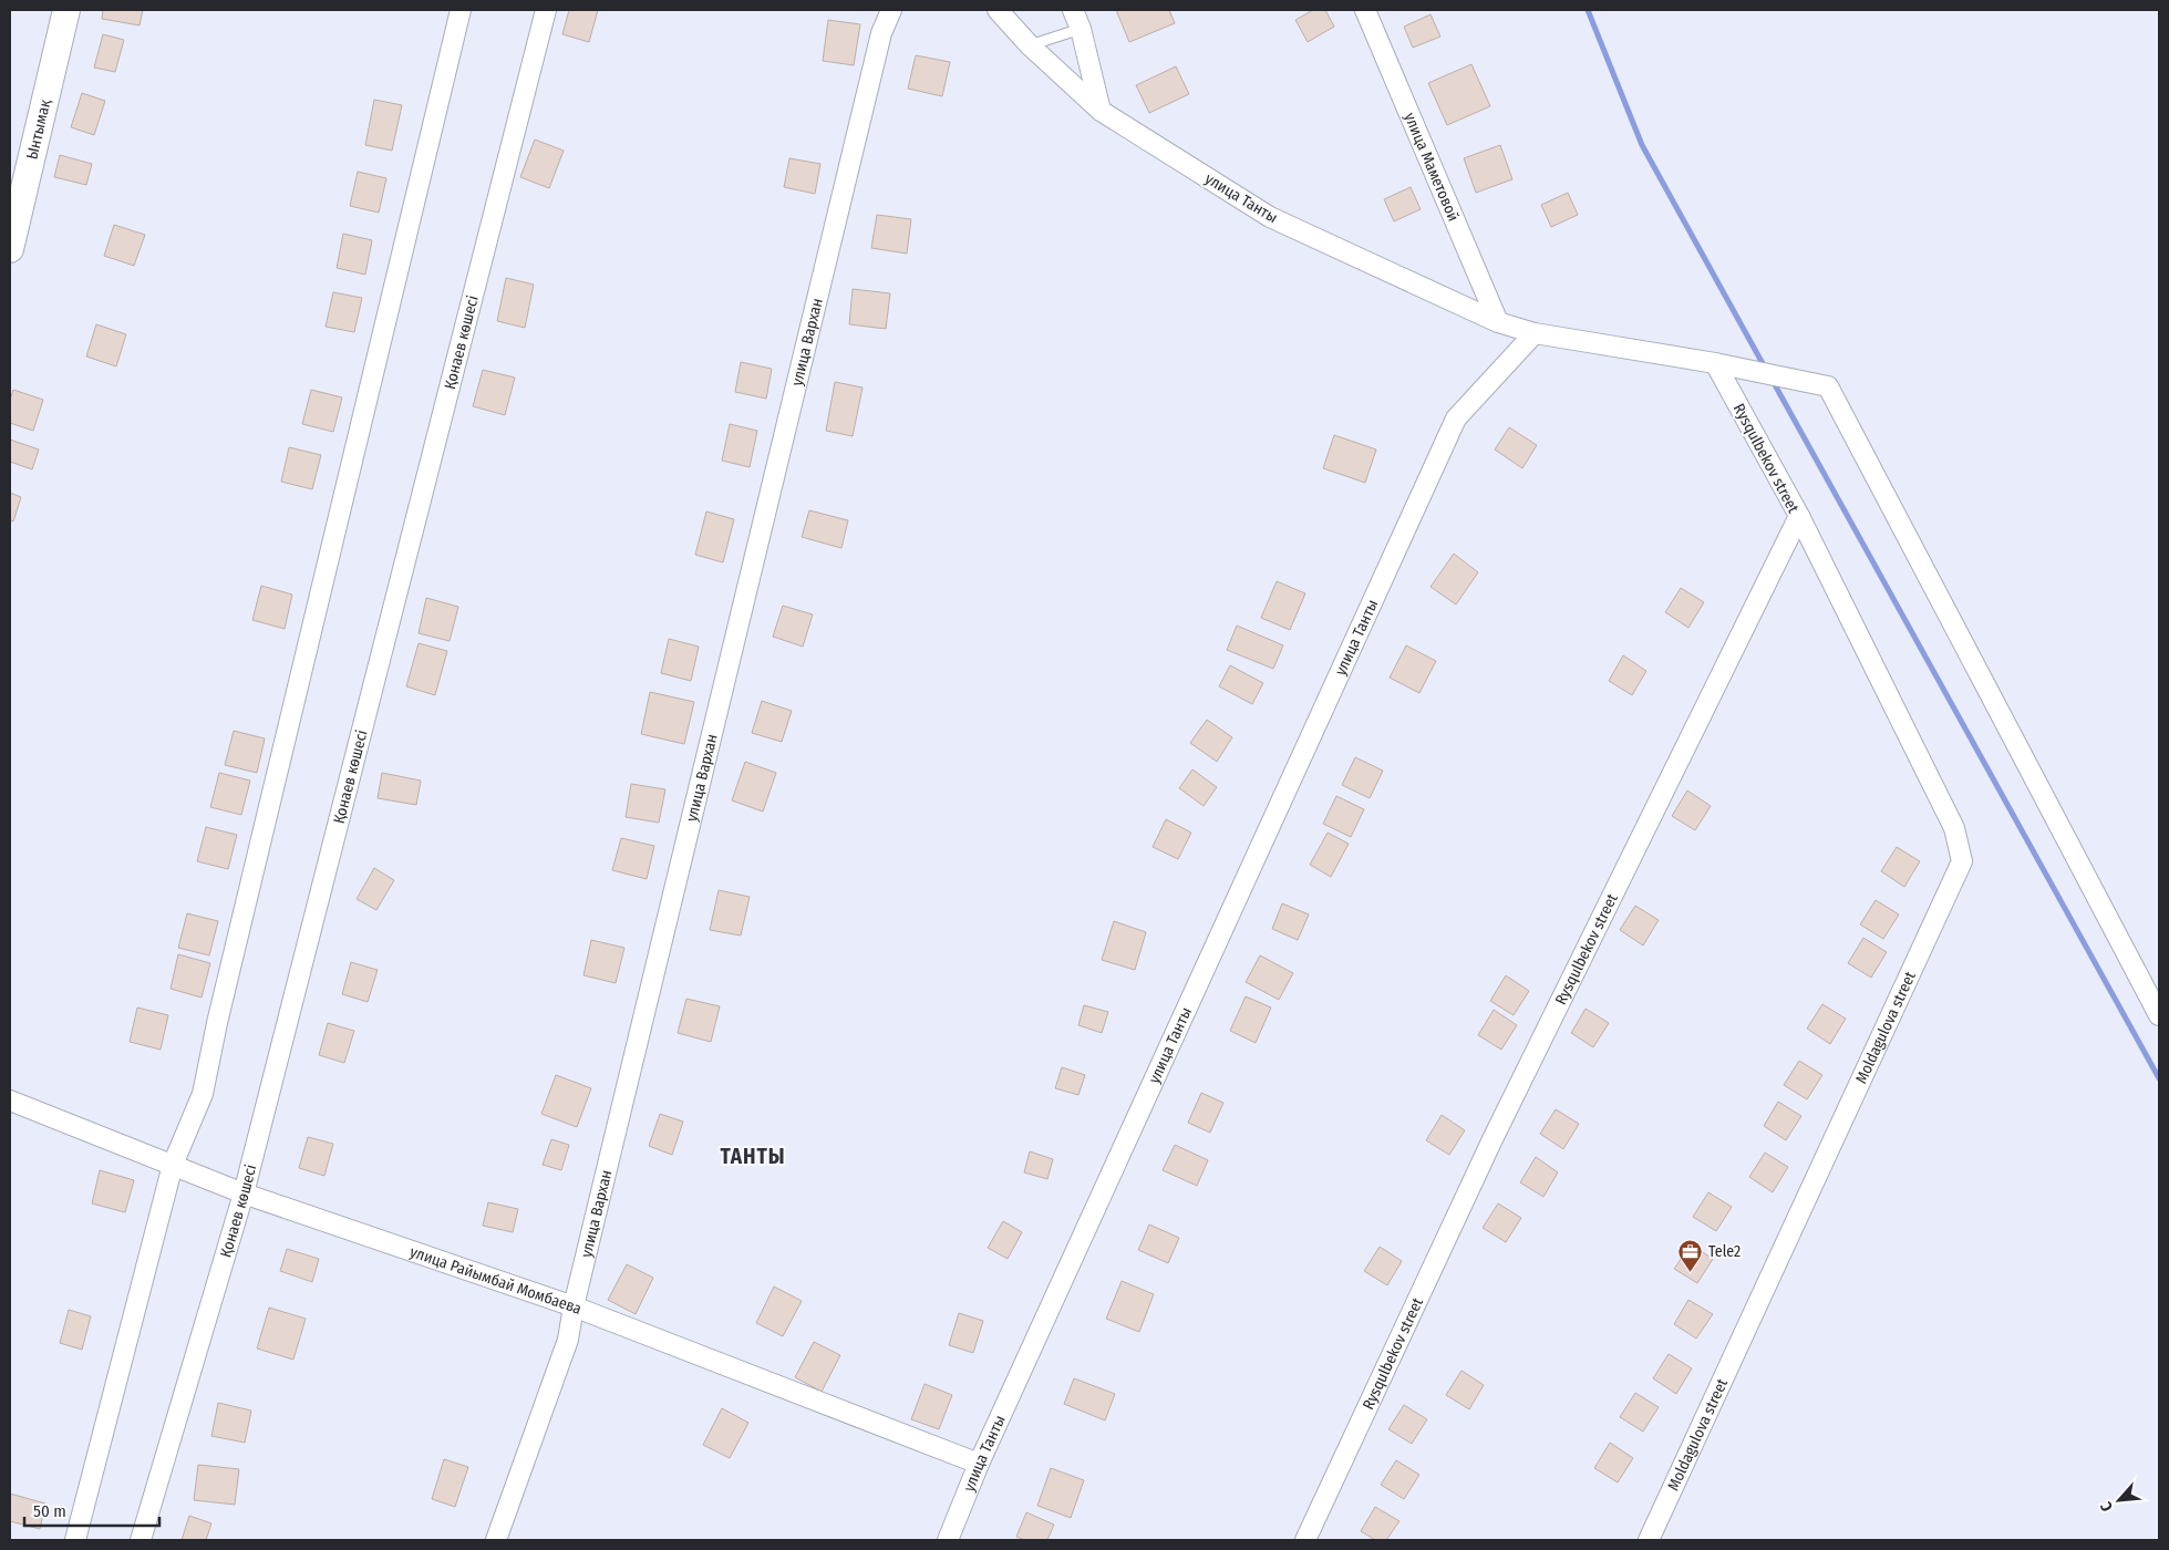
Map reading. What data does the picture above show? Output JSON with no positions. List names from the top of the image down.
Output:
{
  "streets": {
    "street": [
      "Ынтымақ",
      "улица Маметовой",
      "улица Танты",
      "улица Вархан",
      "Қонаев көшесі",
      "Rysqulbekov street",
      "Moldagulova street",
      "улица Райымбай Момбаева"
    ]
  },
  "crossings": [
    ["улица Маметовой", "улица Танты"],
    ["улица Танты", "улица Райымбай Момбаева"],
    ["улица Вархан", "улица Райымбай Момбаева"],
    ["Қонаев көшесі", "улица Райымбай Момбаева"],
    ["Rysqulbekov street", "Moldagulova street"]
  ],
  "districts": ["ТАНТЫ"],
  "places": {
    "office": ["Tele2"]
  },
  "scale_bar": "50 m",
  "north": "bottom left"
}
